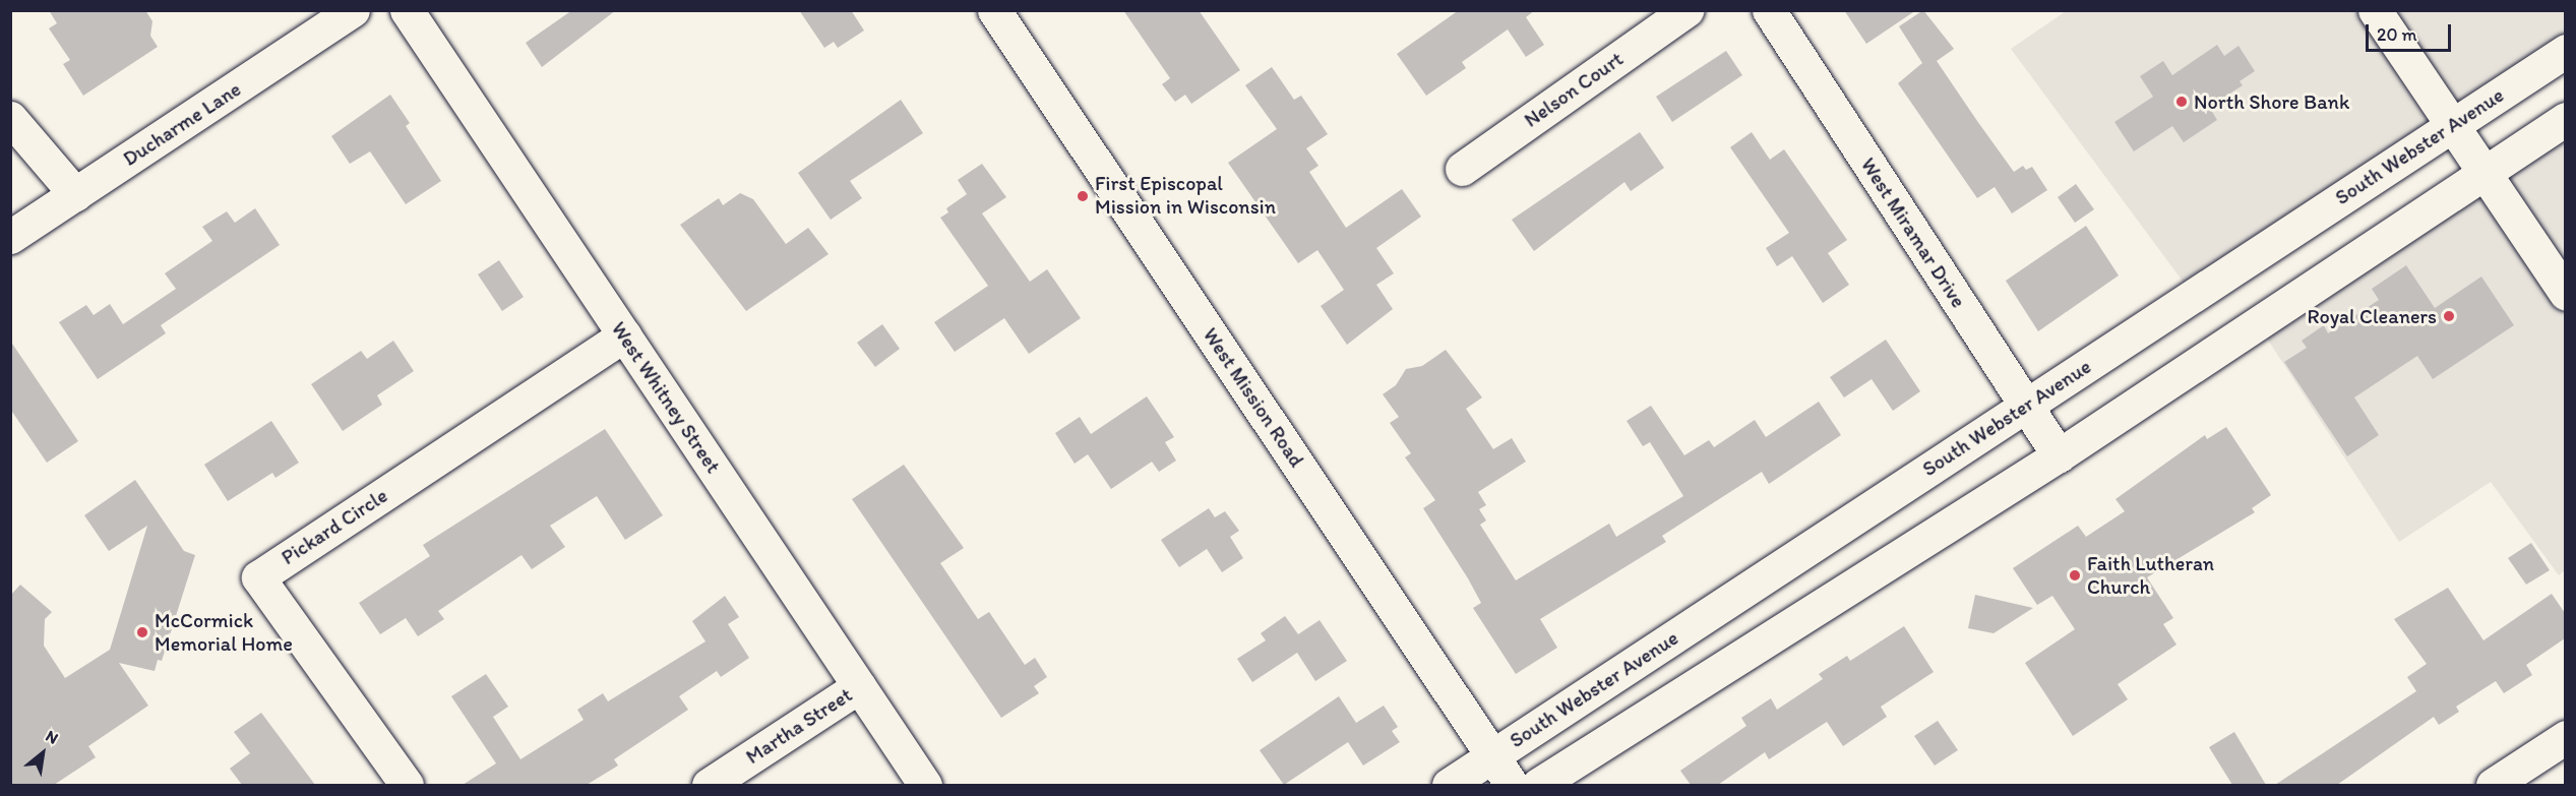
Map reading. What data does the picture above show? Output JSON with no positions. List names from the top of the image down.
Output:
{
  "streets": {
    "street": [
      "Nelson Court",
      "Ducharme Lane",
      "South Webster Avenue",
      "West Miramar Drive",
      "West Whitney Street",
      "West Mission Road",
      "Pickard Circle",
      "Martha Street"
    ]
  },
  "crossings": [
    ["South Webster Avenue", "West Miramar Drive"],
    ["South Webster Avenue", "West Mission Road"],
    ["West Whitney Street", "Pickard Circle"],
    ["West Whitney Street", "Martha Street"]
  ],
  "places": [
    "North Shore Bank",
    "First Episcopal Mission in Wisconsin",
    "Royal Cleaners",
    "Faith Lutheran Church",
    "McCormick Memorial Home"
  ],
  "scale_bar": "20 m",
  "north": "top right"
}
